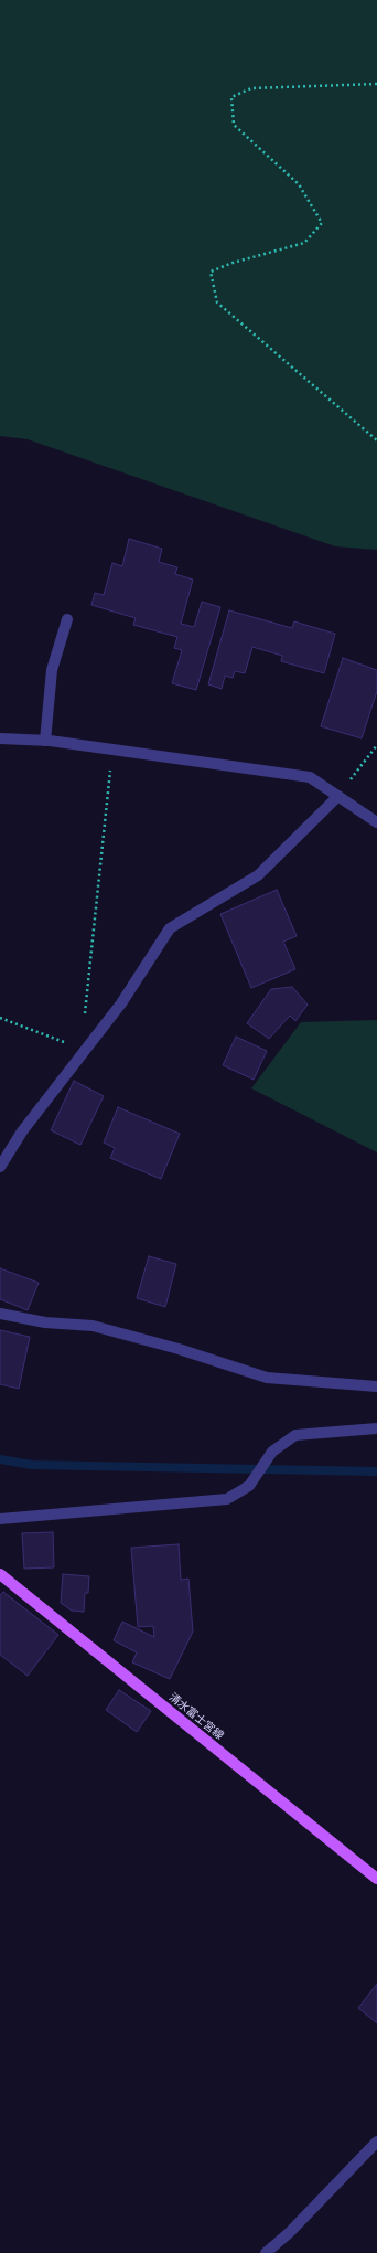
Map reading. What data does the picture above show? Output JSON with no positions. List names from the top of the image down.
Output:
{
  "streets": {
    "main road": ["清水富士宮線"]
  }
}
